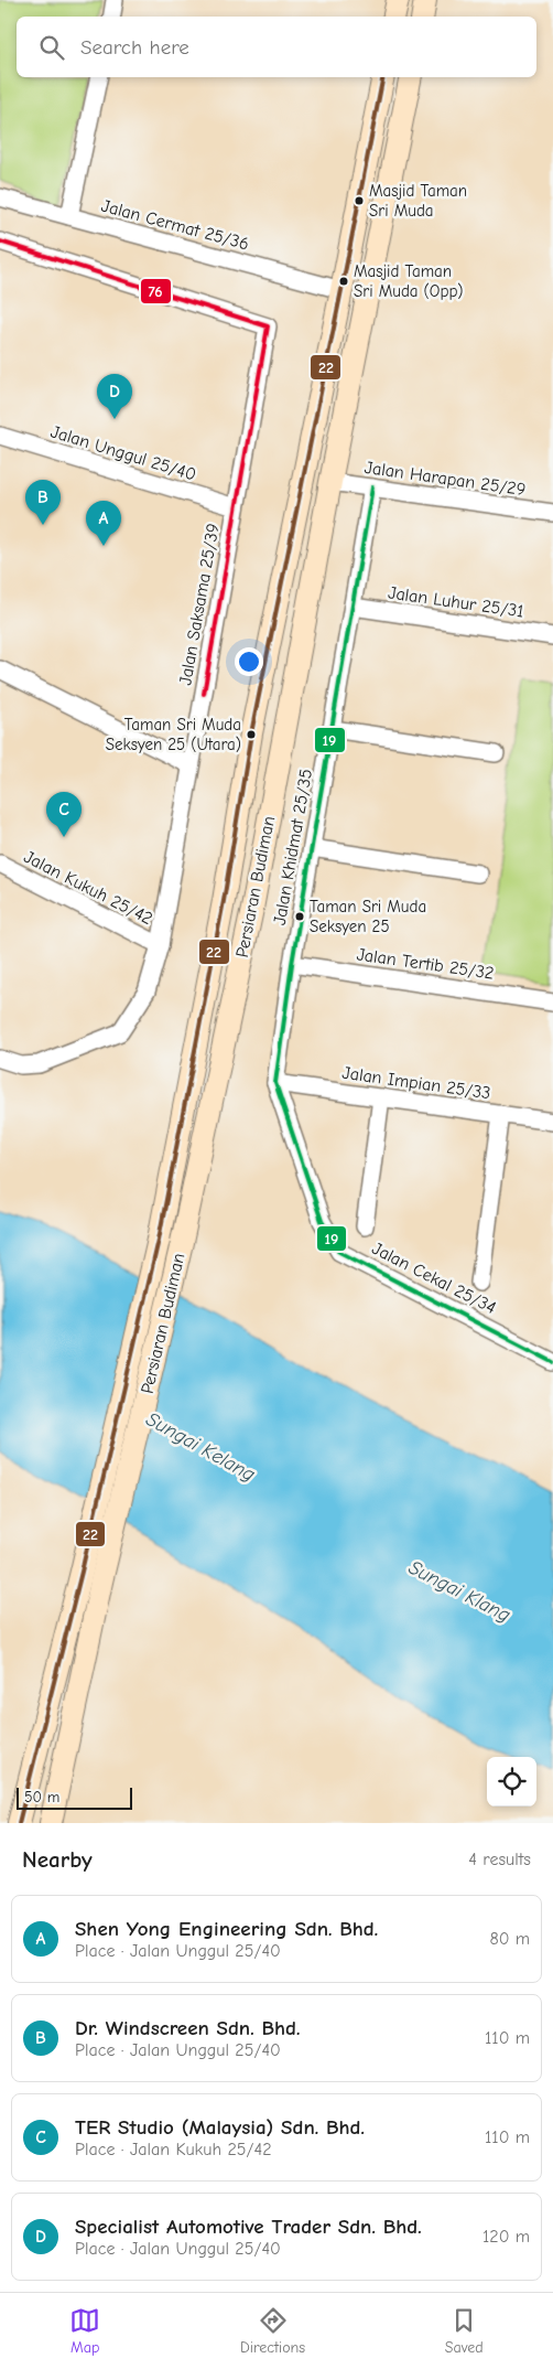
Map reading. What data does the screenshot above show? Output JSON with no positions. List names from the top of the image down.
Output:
{
  "streets": {
    "main road": ["Persiaran Budiman"],
    "street": [
      "Jalan Cermat 25/36",
      "Jalan Unggul 25/40",
      "Jalan Harapan 25/29",
      "Jalan Luhur 25/31",
      "Jalan Saksama 25/39",
      "Jalan Khidmat 25/35",
      "Jalan Kukuh 25/42",
      "Jalan Tertib 25/32",
      "Jalan Impian 25/33",
      "Jalan Cekal 25/34"
    ]
  },
  "crossings": [
    ["Jalan Cermat 25/36", "Persiaran Budiman"],
    ["Jalan Unggul 25/40", "Jalan Saksama 25/39"],
    ["Jalan Harapan 25/29", "Jalan Khidmat 25/35"],
    ["Jalan Harapan 25/29", "Persiaran Budiman"],
    ["Jalan Luhur 25/31", "Jalan Khidmat 25/35"],
    ["Jalan Saksama 25/39", "Jalan Kukuh 25/42"],
    ["Jalan Khidmat 25/35", "Jalan Tertib 25/32"],
    ["Jalan Khidmat 25/35", "Jalan Impian 25/33"],
    ["Jalan Khidmat 25/35", "Jalan Cekal 25/34"],
    ["Jalan Impian 25/33", "Jalan Cekal 25/34"]
  ],
  "water": ["Sungai Kelang", "Sungai Klang"],
  "places": [
    "Masjid Taman Sri Muda",
    "Masjid Taman Sri Muda (Opp)",
    "Taman Sri Muda Seksyen 25 (Utara)",
    "Taman Sri Muda Seksyen 25"
  ],
  "lines": ["transit line 22", "transit line 76", "transit line 19"],
  "scale_bar": "50 m",
  "page": {
    "search": "Search here",
    "pins": [
      "D",
      "B",
      "A",
      "C"
    ],
    "scale": "50 m",
    "heading": ["Nearby", "4 results"],
    "list": [
      {
        "mark": "A",
        "name": "Shen Yong Engineering Sdn. Bhd.",
        "note": "Place · Jalan Unggul 25/40",
        "value": "80 m"
      },
      {
        "mark": "B",
        "name": "Dr. Windscreen Sdn. Bhd.",
        "note": "Place · Jalan Unggul 25/40",
        "value": "110 m"
      },
      {
        "mark": "C",
        "name": "TER Studio (Malaysia) Sdn. Bhd.",
        "note": "Place · Jalan Kukuh 25/42",
        "value": "110 m"
      },
      {
        "mark": "D",
        "name": "Specialist Automotive Trader Sdn. Bhd.",
        "note": "Place · Jalan Unggul 25/40",
        "value": "120 m"
      }
    ],
    "nav": ["Map", "Directions", "Saved"]
  }
}
